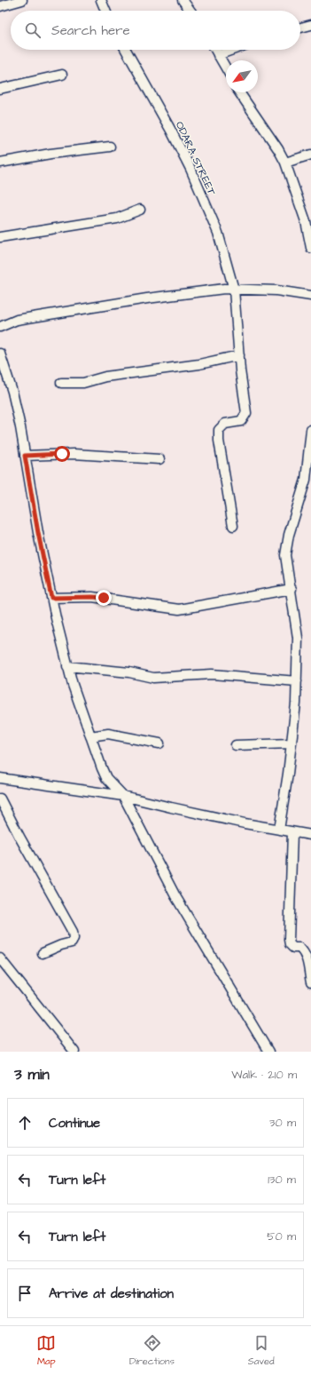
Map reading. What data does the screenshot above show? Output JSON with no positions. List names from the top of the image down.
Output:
{
  "streets": {
    "street": ["ODARA STREET"]
  },
  "north": "bottom left",
  "page": {
    "search": "Search here",
    "heading": ["3 min", "Walk · 210 m"],
    "list": [
      ["Continue", "30 m"],
      ["Turn left", "130 m"],
      ["Turn left", "50 m"],
      "Arrive at destination"
    ],
    "nav": ["Map", "Directions", "Saved"]
  }
}
